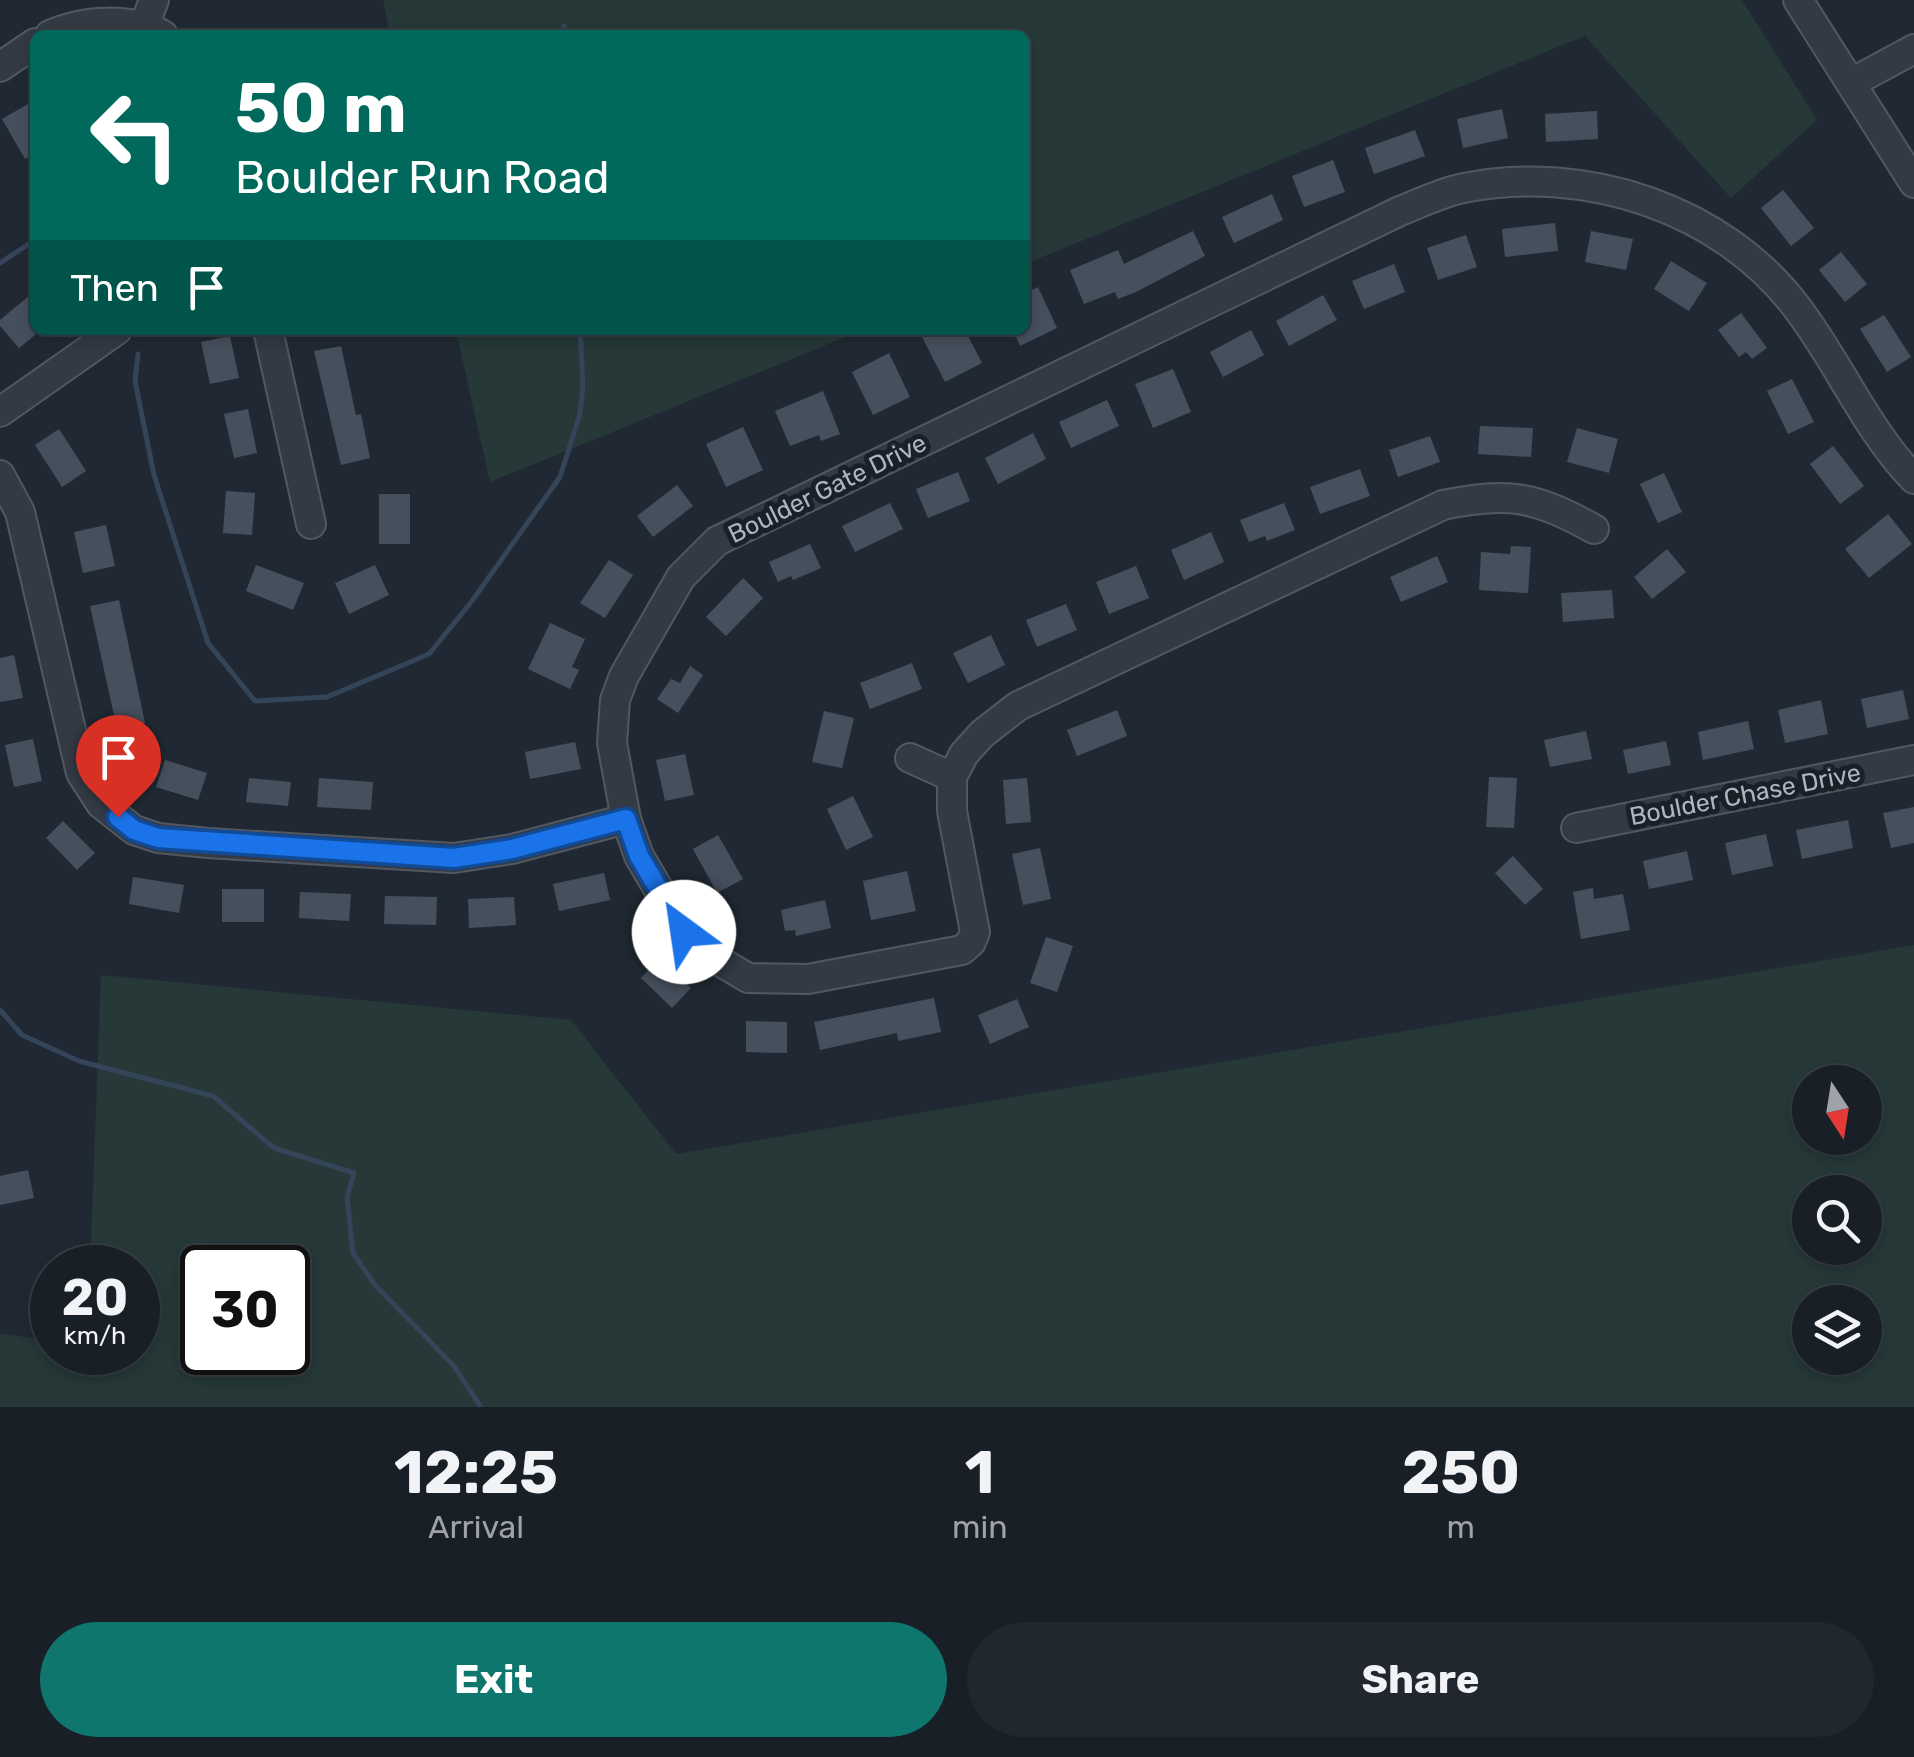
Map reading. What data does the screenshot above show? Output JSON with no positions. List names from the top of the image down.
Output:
{
  "streets": {
    "street": ["Boulder Gate Drive", "Boulder Chase Drive"]
  },
  "north": "bottom",
  "page": {
    "turn": ["50 m", "Boulder Run Road"],
    "then": "Then",
    "speed": "20 km/h",
    "limit": "30",
    "eta": [
      "12:25",
      "Arrival",
      "1",
      "min",
      "250",
      "m"
    ],
    "buttons": ["Exit", "Share"]
  }
}
